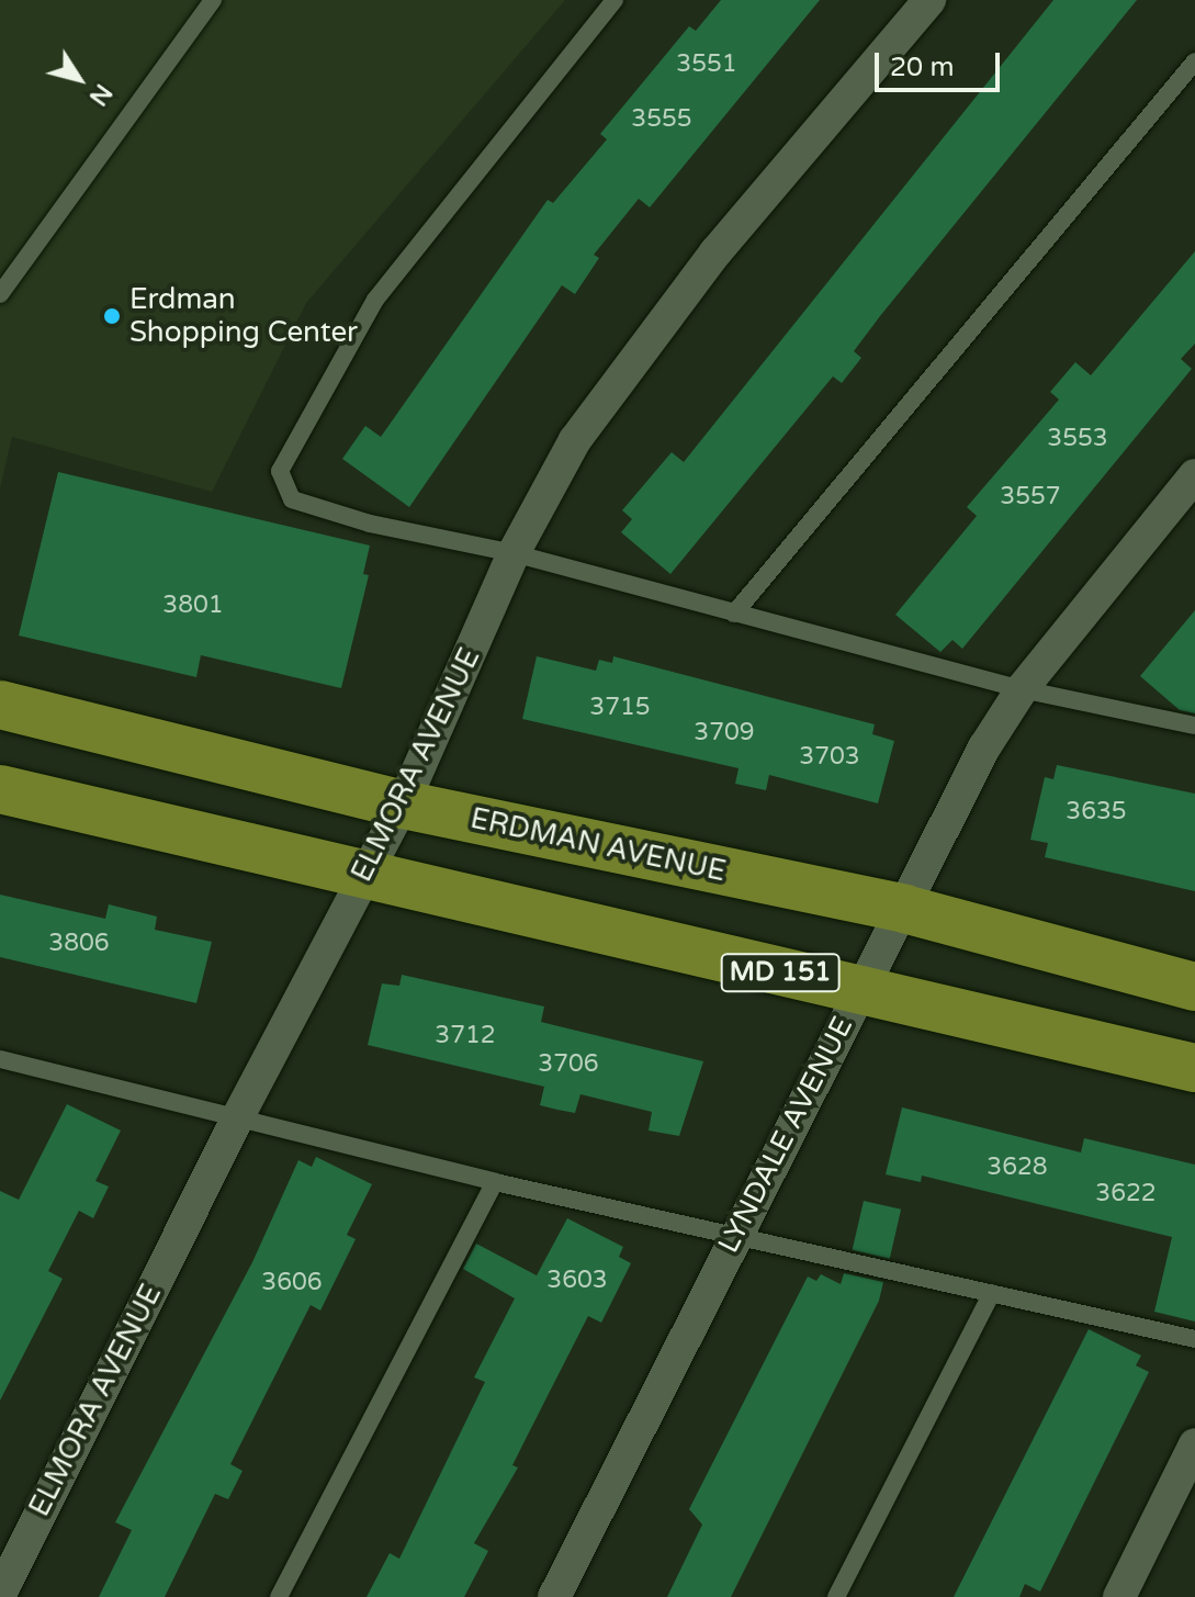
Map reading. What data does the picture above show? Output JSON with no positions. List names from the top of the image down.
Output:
{
  "streets": {
    "main road": ["ERDMAN AVENUE", "MD 151"],
    "street": ["ELMORA AVENUE", "LYNDALE AVENUE"]
  },
  "crossings": [
    ["ELMORA AVENUE", "ERDMAN AVENUE"],
    ["ELMORA AVENUE", "MD 151"],
    ["ERDMAN AVENUE", "LYNDALE AVENUE"],
    ["MD 151", "LYNDALE AVENUE"]
  ],
  "places": ["Erdman Shopping Center"],
  "house_numbers": [
    "3551",
    "3555",
    "3553",
    "3557",
    "3801",
    "3715",
    "3709",
    "3703",
    "3635",
    "3806",
    "3712",
    "3706",
    "3628",
    "3622",
    "3603",
    "3606"
  ],
  "scale_bar": "20 m",
  "north": "bottom right"
}
